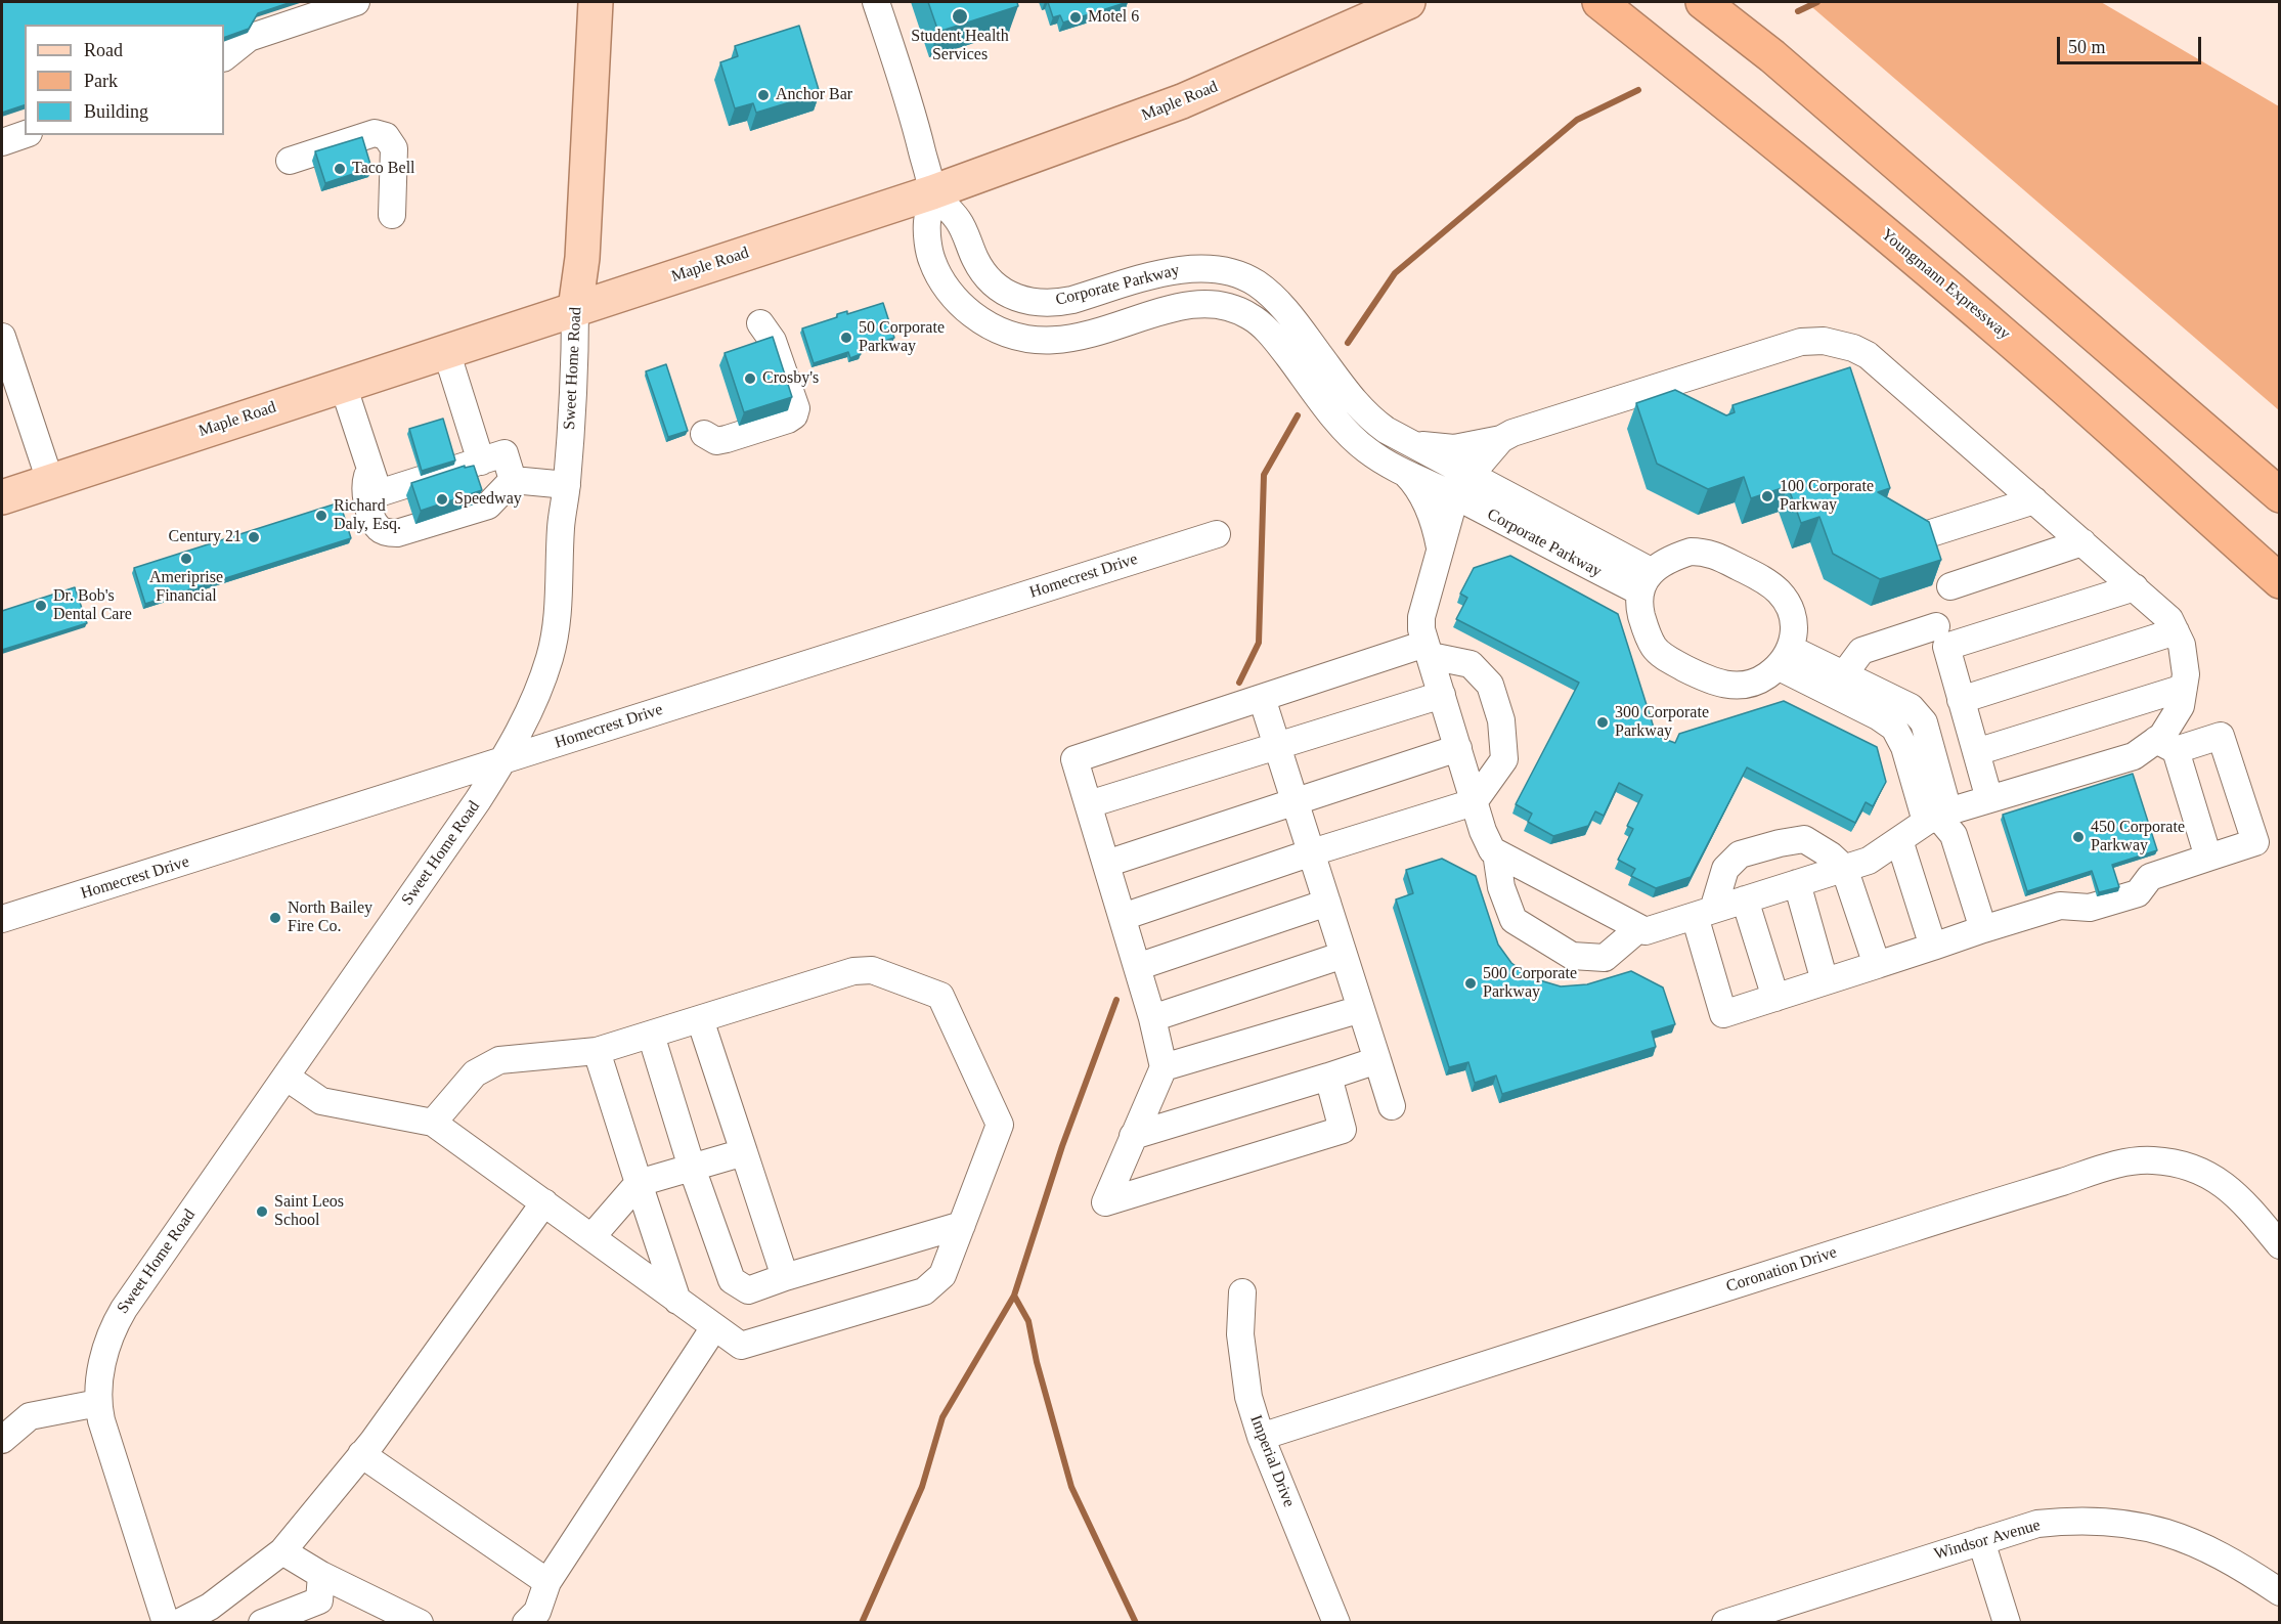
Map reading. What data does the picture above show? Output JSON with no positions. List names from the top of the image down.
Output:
{
  "streets": {
    "highway": ["Youngmann Expressway"],
    "main road": ["Maple Road", "Sweet Home Road"],
    "street": [
      "Corporate Parkway",
      "Homecrest Drive",
      "Coronation Drive",
      "Imperial Drive",
      "Windsor Avenue"
    ]
  },
  "crossings": [
    ["Maple Road", "Corporate Parkway"],
    ["Maple Road", "Sweet Home Road"],
    ["Sweet Home Road", "Homecrest Drive"],
    ["Coronation Drive", "Imperial Drive"]
  ],
  "places": [
    "Student Health Services",
    "Motel 6",
    "Anchor Bar",
    "Taco Bell",
    "50 Corporate Parkway",
    "Crosby's",
    "100 Corporate Parkway",
    "Speedway",
    "Richard Daly, Esq.",
    "Century 21",
    "Ameriprise Financial",
    "Dr. Bob's Dental Care",
    "300 Corporate Parkway",
    "450 Corporate Parkway",
    "North Bailey Fire Co.",
    "500 Corporate Parkway",
    "Saint Leos School"
  ],
  "legend": ["Road", "Park", "Building"],
  "scale_bar": "50 m"
}
